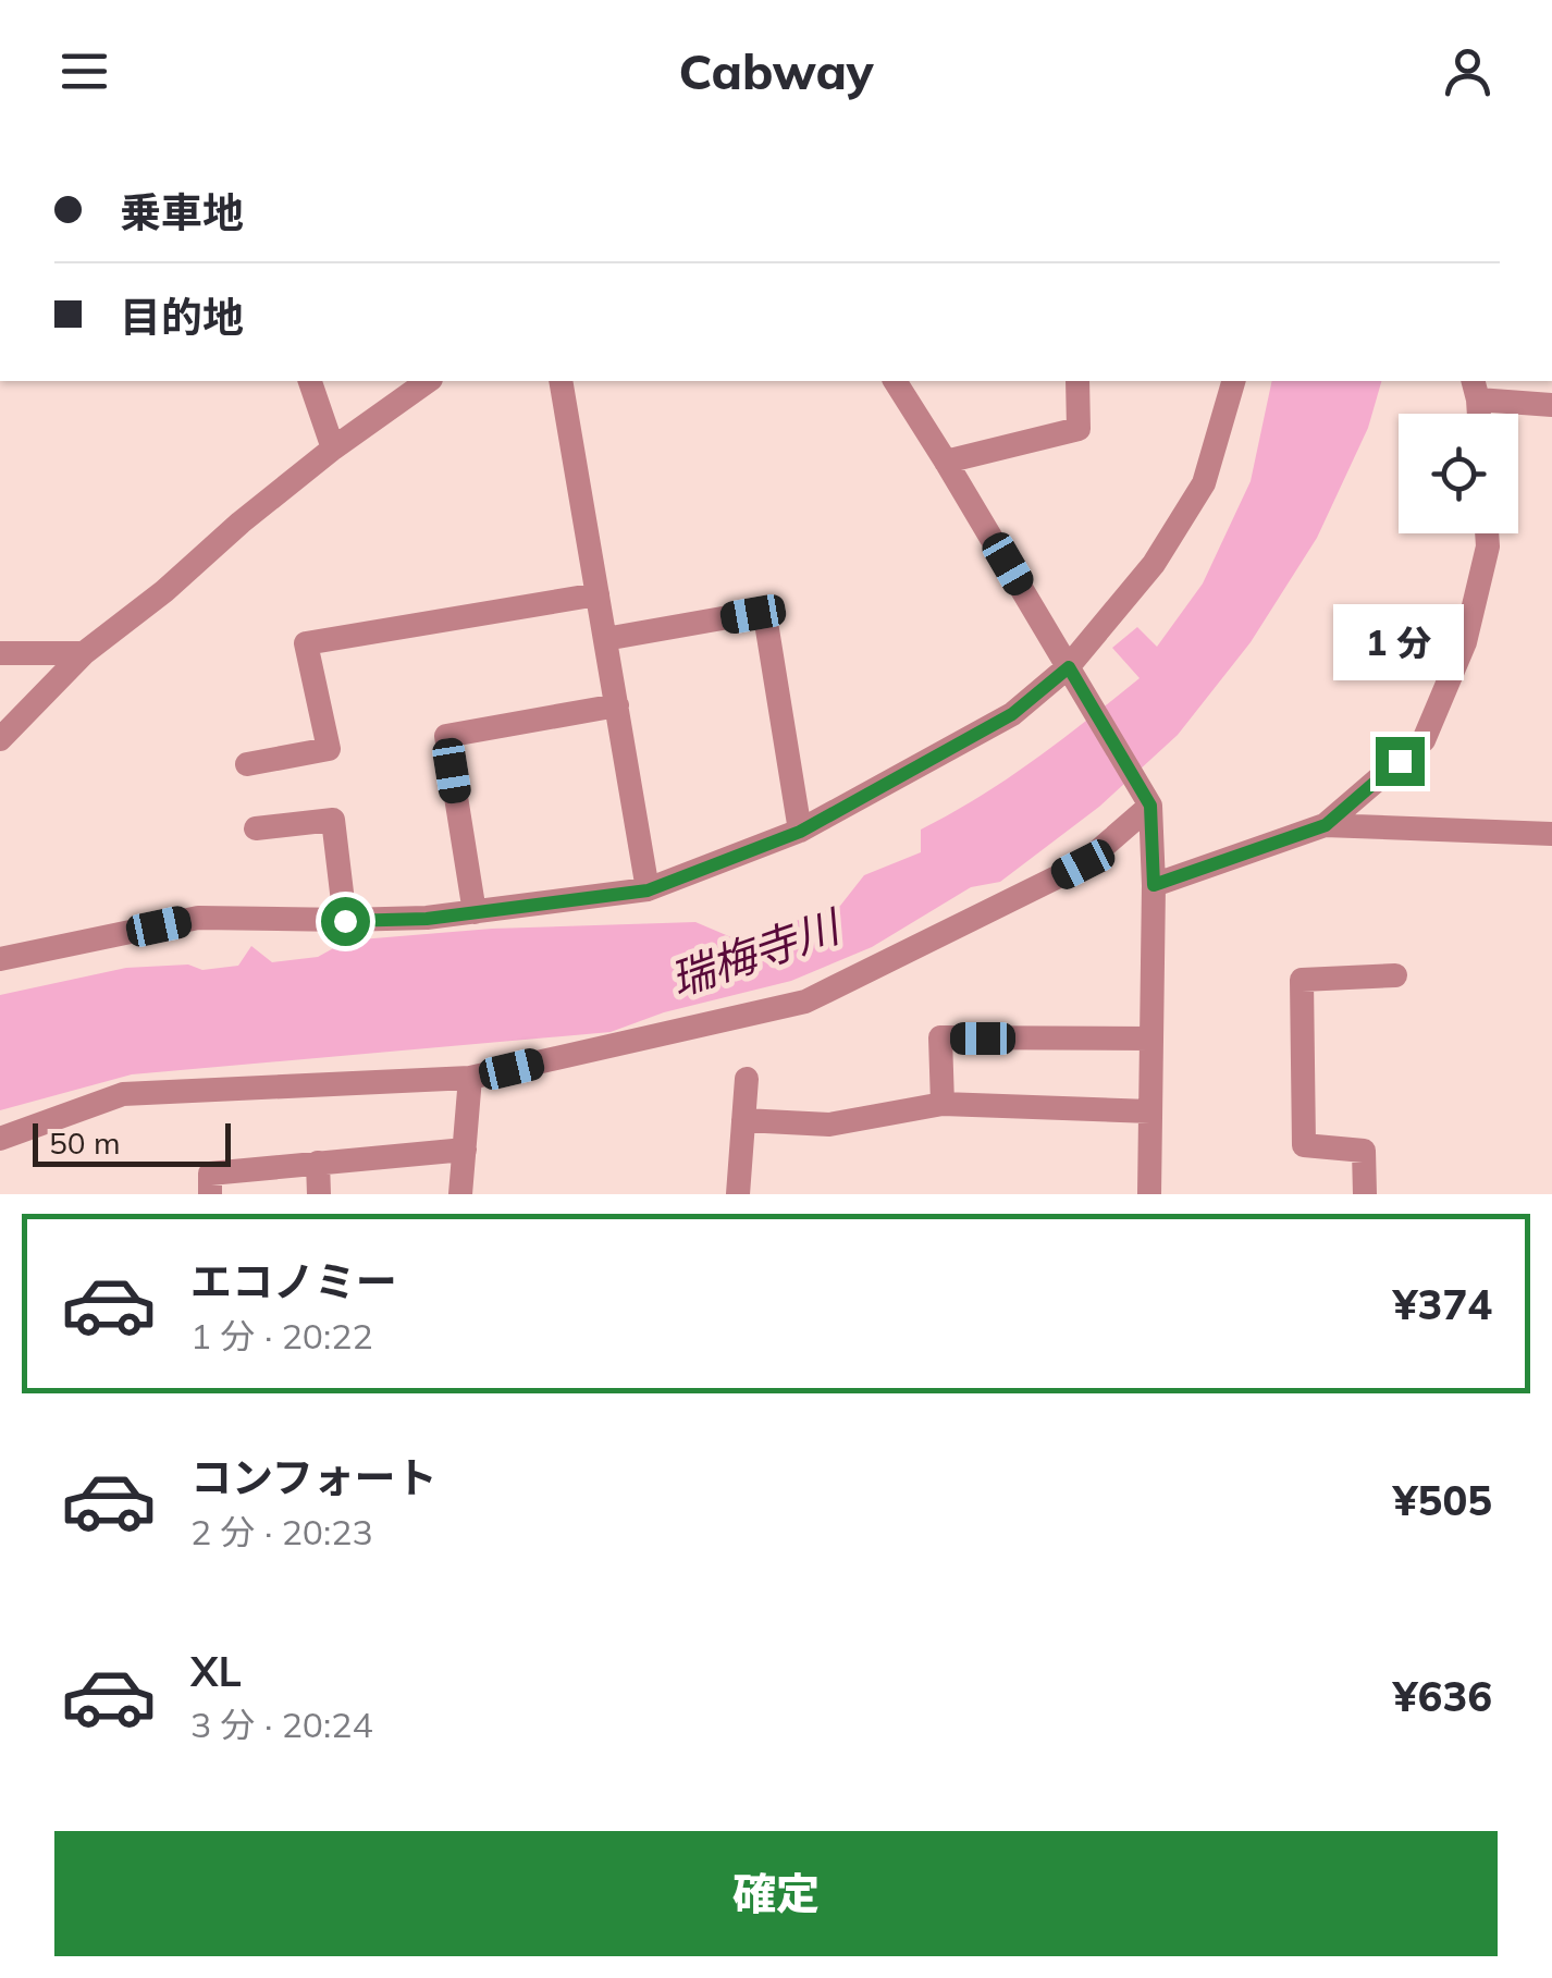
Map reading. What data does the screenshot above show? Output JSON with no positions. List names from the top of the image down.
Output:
{
  "water": ["瑞梅寺川"],
  "scale_bar": "50 m",
  "page": {
    "header": "Cabway",
    "banner": ["乗車地", "目的地"],
    "bubble": "1 分",
    "scale": "50 m",
    "list": [
      {
        "name": "エコノミー",
        "note": "1 分 · 20:22",
        "value": "¥374"
      },
      {
        "name": "コンフォート",
        "note": "2 分 · 20:23",
        "value": "¥505"
      },
      {
        "name": "XL",
        "note": "3 分 · 20:24",
        "value": "¥636"
      }
    ],
    "buttons": "確定"
  }
}
